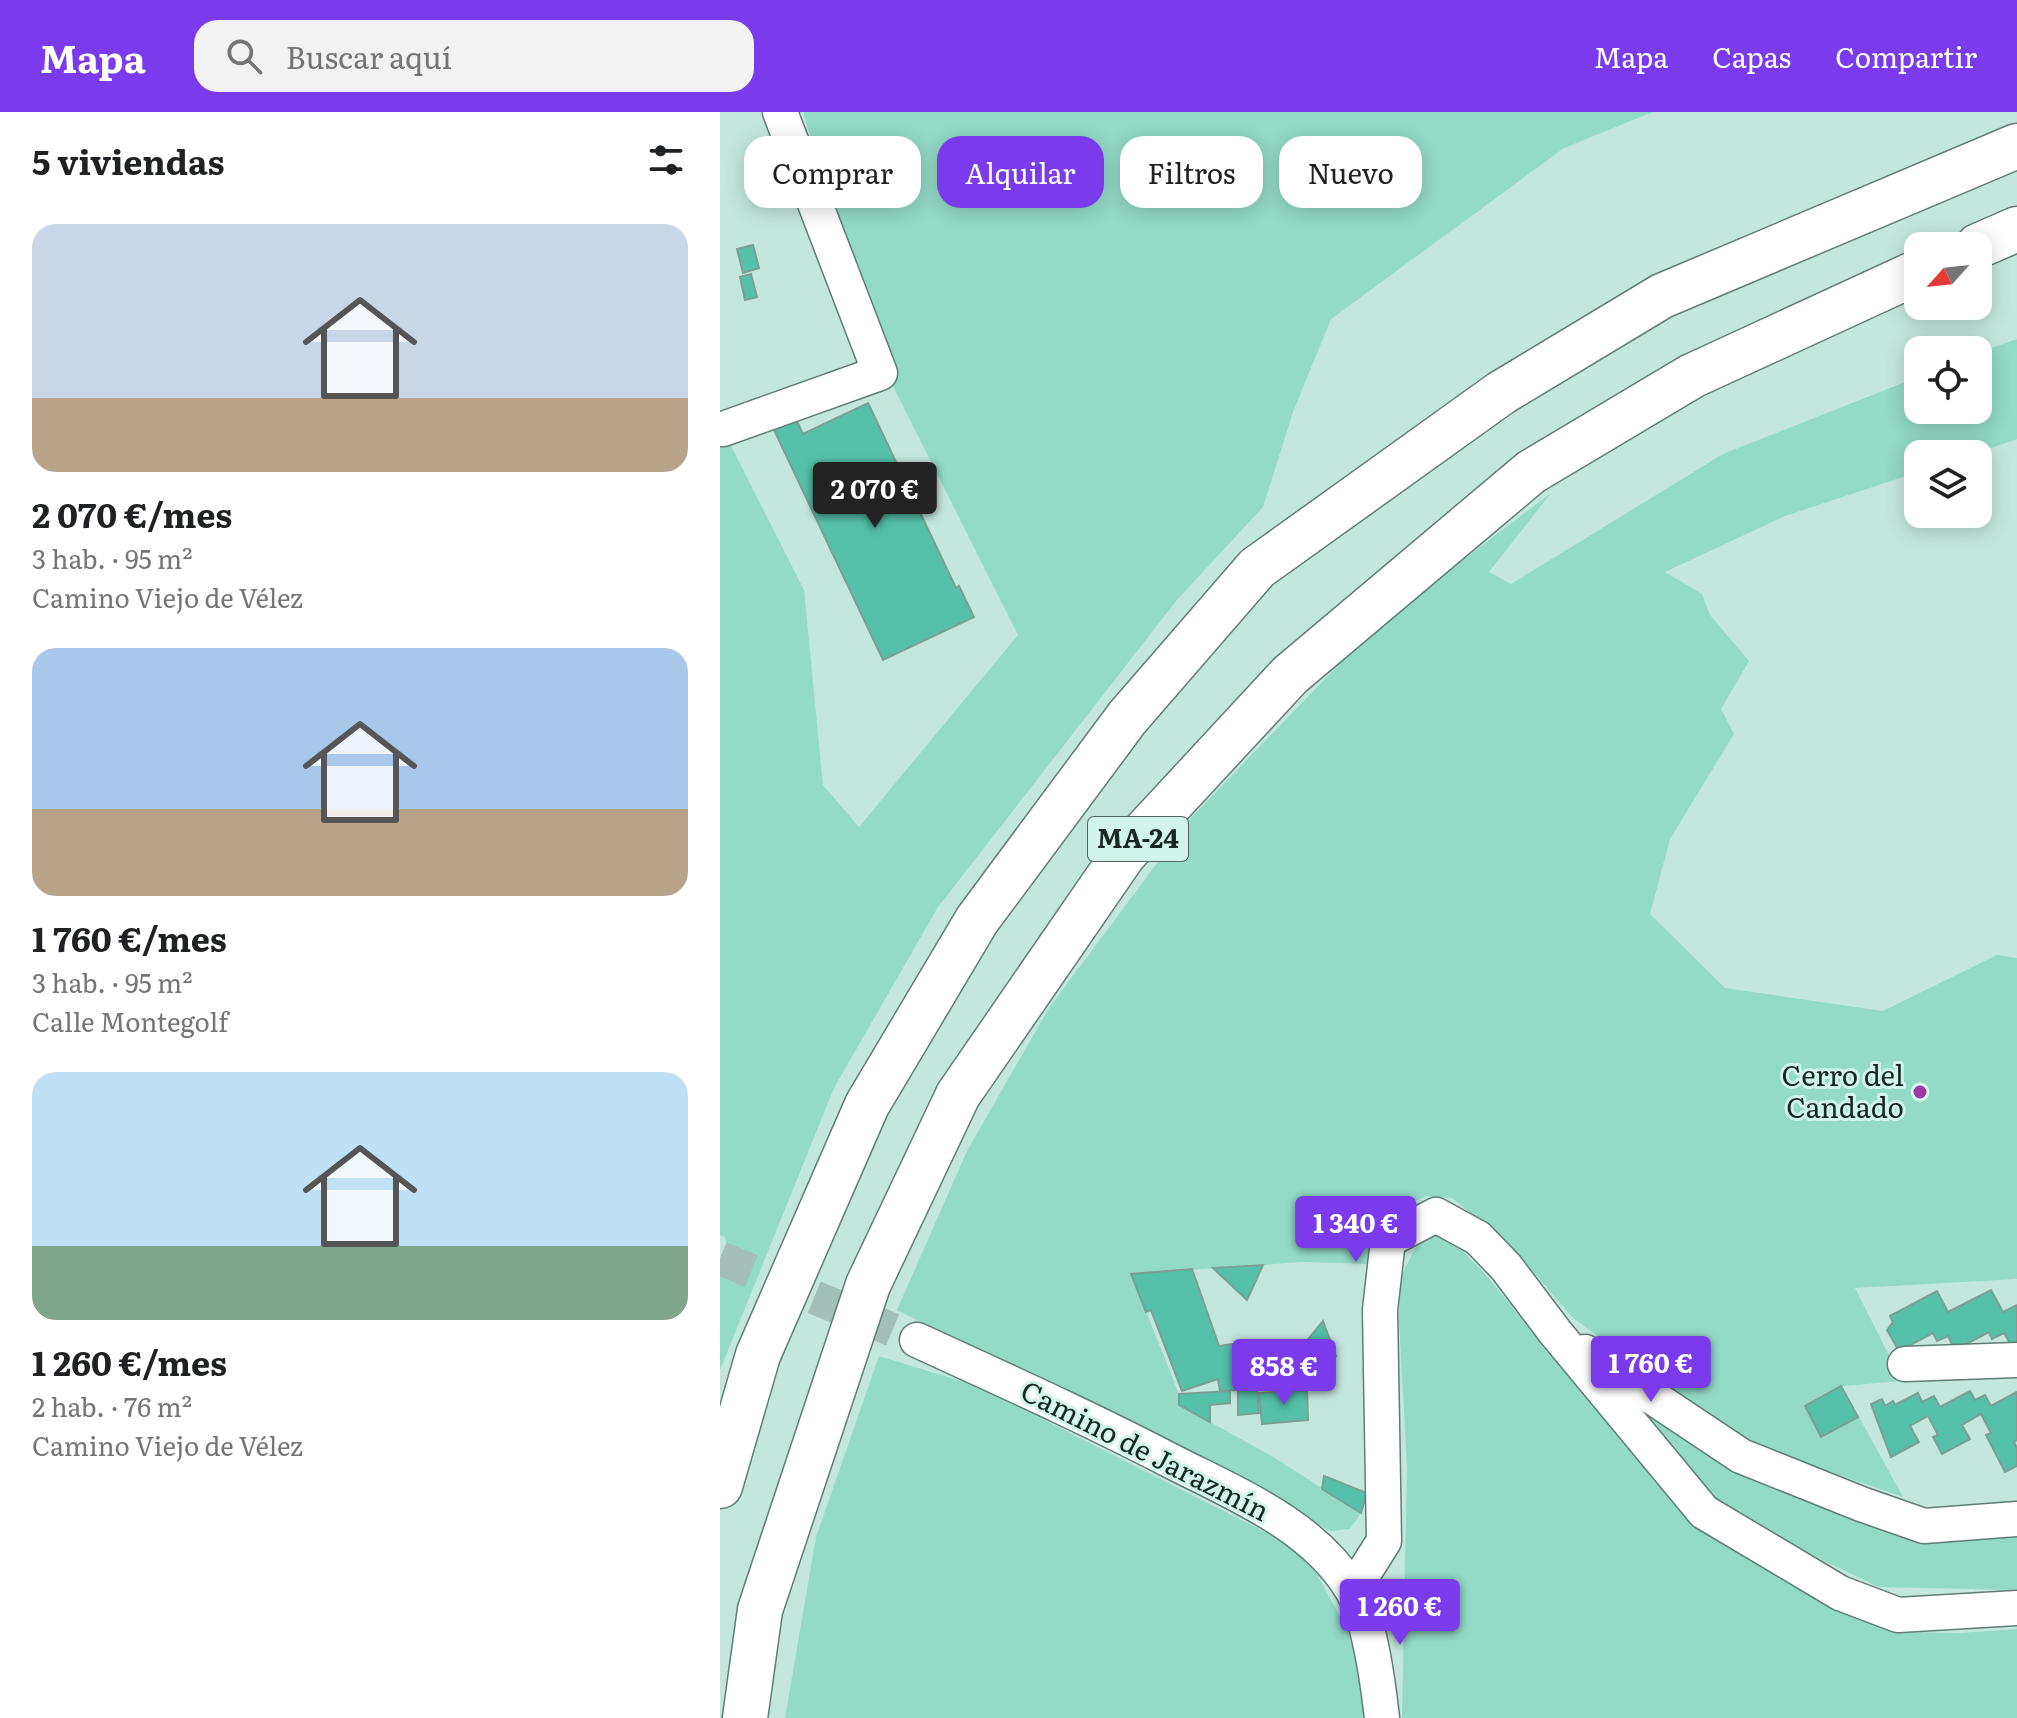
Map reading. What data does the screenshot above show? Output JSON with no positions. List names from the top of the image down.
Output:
{
  "streets": {
    "highway": ["MA-24"],
    "street": ["Camino de Jarazmín"]
  },
  "places": ["Cerro del Candado"],
  "north": "bottom left",
  "page": {
    "header": "Mapa",
    "search": "Buscar aquí",
    "nav": ["Mapa", "Capas", "Compartir"],
    "heading": "5 viviendas",
    "chip": [
      "Comprar",
      "Alquilar",
      "Filtros",
      "Nuevo"
    ],
    "list": [
      {
        "name": "2 070 €/mes",
        "note": "3 hab. · 95 m² · Camino Viejo de Vélez"
      },
      {
        "name": "1 760 €/mes",
        "note": "3 hab. · 95 m² · Calle Montegolf"
      },
      {
        "name": "1 260 €/mes",
        "note": "2 hab. · 76 m² · Camino Viejo de Vélez"
      }
    ],
    "price": [
      "2 070 €",
      "1 340 €",
      "1 760 €",
      "858 €",
      "1 260 €"
    ]
  }
}
